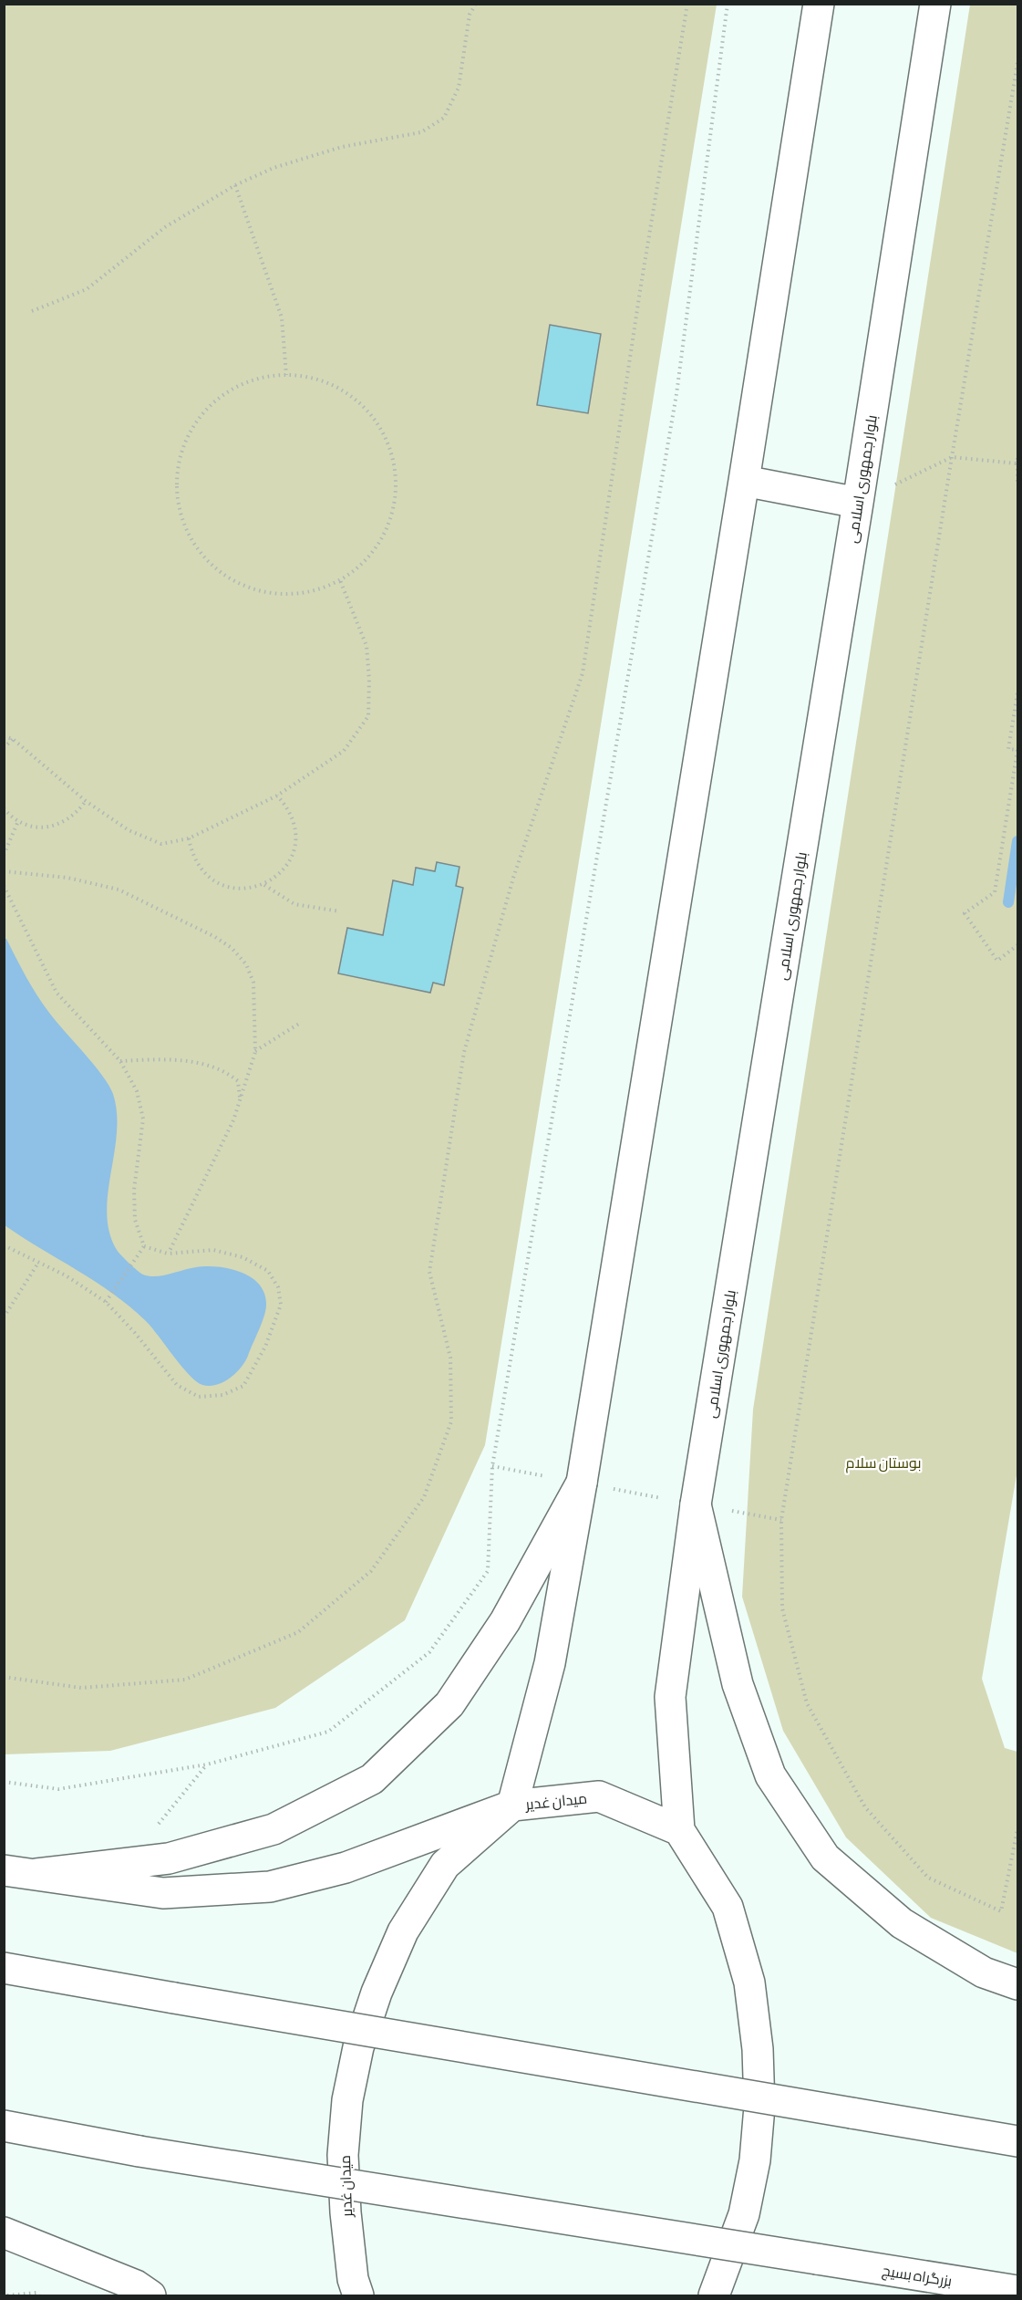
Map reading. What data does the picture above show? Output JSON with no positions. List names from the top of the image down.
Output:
{
  "streets": {
    "main road": ["بلوار جمهوری اسلامی", "میدان غدیر", "بزرگراه بسیج"]
  },
  "crossings": [
    ["بلوار جمهوری اسلامی", "میدان غدیر"]
  ],
  "parks": ["بوستان سلام"]
}
